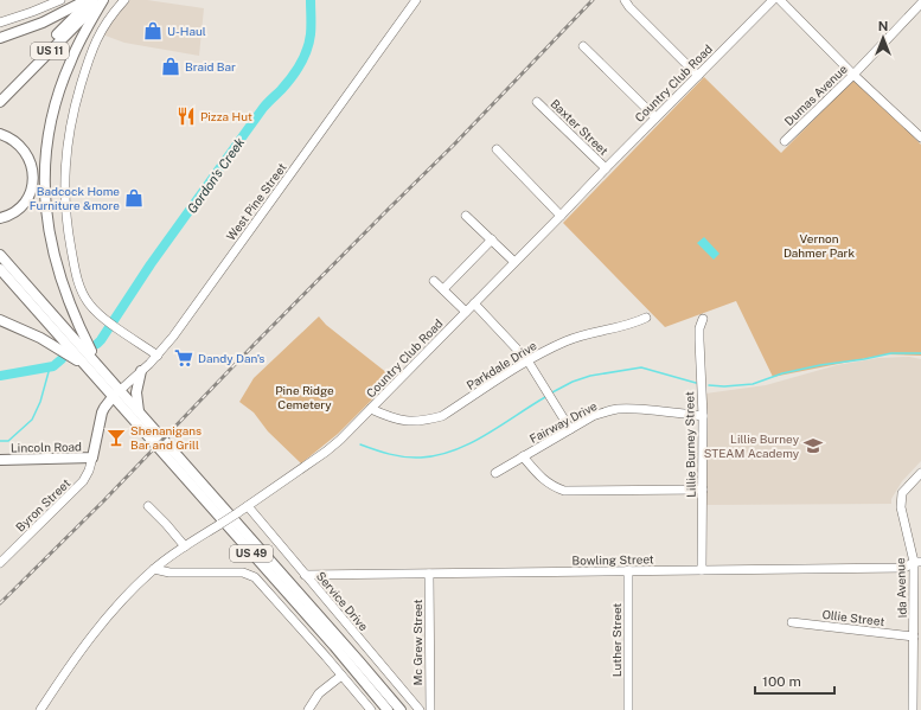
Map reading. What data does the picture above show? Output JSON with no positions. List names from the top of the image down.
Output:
{
  "streets": {
    "main road": [
      "US 11",
      "West Pine Street",
      "Lincoln Road",
      "US 49"
    ],
    "street": [
      "Country Club Road",
      "Dumas Avenue",
      "Baxter Street",
      "Parkdale Drive",
      "Fairway Drive",
      "Lillie Burney Street",
      "Byron Street",
      "Bowling Street",
      "Ida Avenue",
      "Service Drive",
      "Ollie Street",
      "Luther Street",
      "Mc Grew Street"
    ]
  },
  "crossings": [
    ["Country Club Road", "Baxter Street"],
    ["Country Club Road", "Parkdale Drive"],
    ["Country Club Road", "Service Drive"],
    ["West Pine Street", "Lincoln Road"],
    ["West Pine Street", "Byron Street"],
    ["West Pine Street", "US 49"],
    ["Fairway Drive", "Lillie Burney Street"],
    ["Lillie Burney Street", "Bowling Street"],
    ["Lincoln Road", "Byron Street"],
    ["Bowling Street", "Ida Avenue"],
    ["Bowling Street", "Service Drive"],
    ["Bowling Street", "Luther Street"],
    ["Bowling Street", "Mc Grew Street"],
    ["Ida Avenue", "Ollie Street"]
  ],
  "water": ["Gordon's Creek"],
  "parks": ["Vernon Dahmer Park", "Pine Ridge Cemetery"],
  "places": {
    "shop": ["U-Haul", "Braid Bar", "Badcock Home Furniture &more"],
    "restaurant": ["Pizza Hut"],
    "supermarket": ["Dandy Dan's"],
    "bar": ["Shenanigans Bar and Grill"],
    "school or university": ["Lillie Burney STEAM Academy"]
  },
  "scale_bar": "100 m",
  "north": "top"
}
